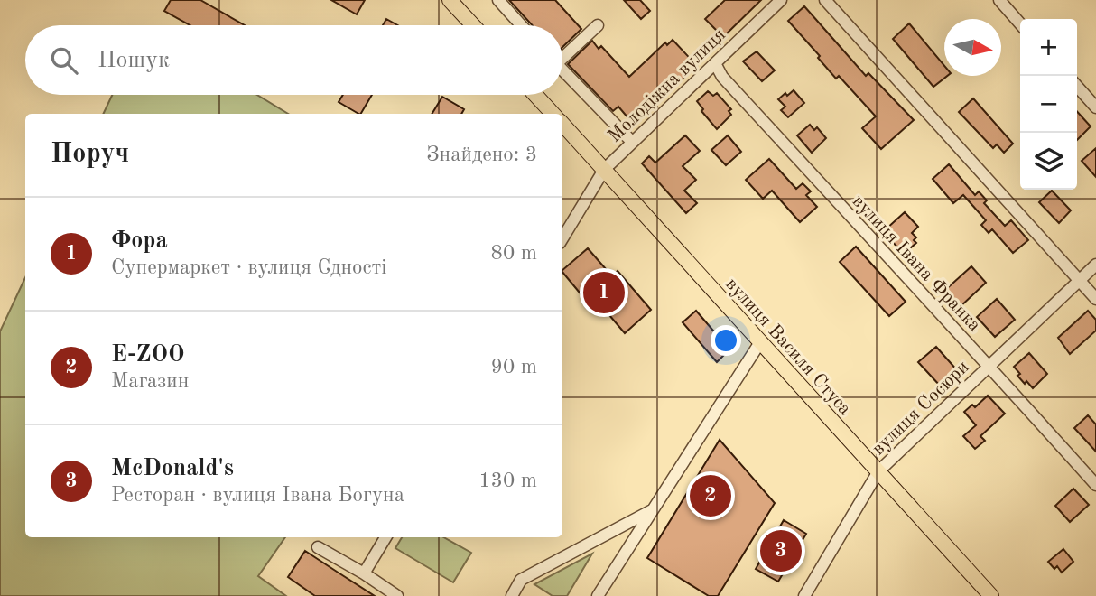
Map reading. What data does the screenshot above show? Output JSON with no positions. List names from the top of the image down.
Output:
{
  "streets": {
    "main road": ["вулиця Василя Стуса"],
    "street": ["Молодіжна вулиця", "вулиця Івана Франка", "вулиця Сосюри"]
  },
  "crossings": [
    ["Молодіжна вулиця", "вулиця Івана Франка"],
    ["Молодіжна вулиця", "вулиця Василя Стуса"],
    ["вулиця Івана Франка", "вулиця Сосюри"],
    ["вулиця Василя Стуса", "вулиця Сосюри"]
  ],
  "north": "right",
  "page": {
    "map_buttons": ["+", "−"],
    "search": "Пошук",
    "heading": ["Поруч", "Знайдено: 3"],
    "list": [
      {
        "mark": "1",
        "name": "Фора",
        "note": "Супермаркет · вулиця Єдності",
        "value": "80 m"
      },
      {
        "mark": "2",
        "name": "E-ZOO",
        "note": "Магазин",
        "value": "90 m"
      },
      {
        "mark": "3",
        "name": "McDonald's",
        "note": "Ресторан · вулиця Івана Богуна",
        "value": "130 m"
      }
    ],
    "pins": ["1", "2", "3"]
  }
}
